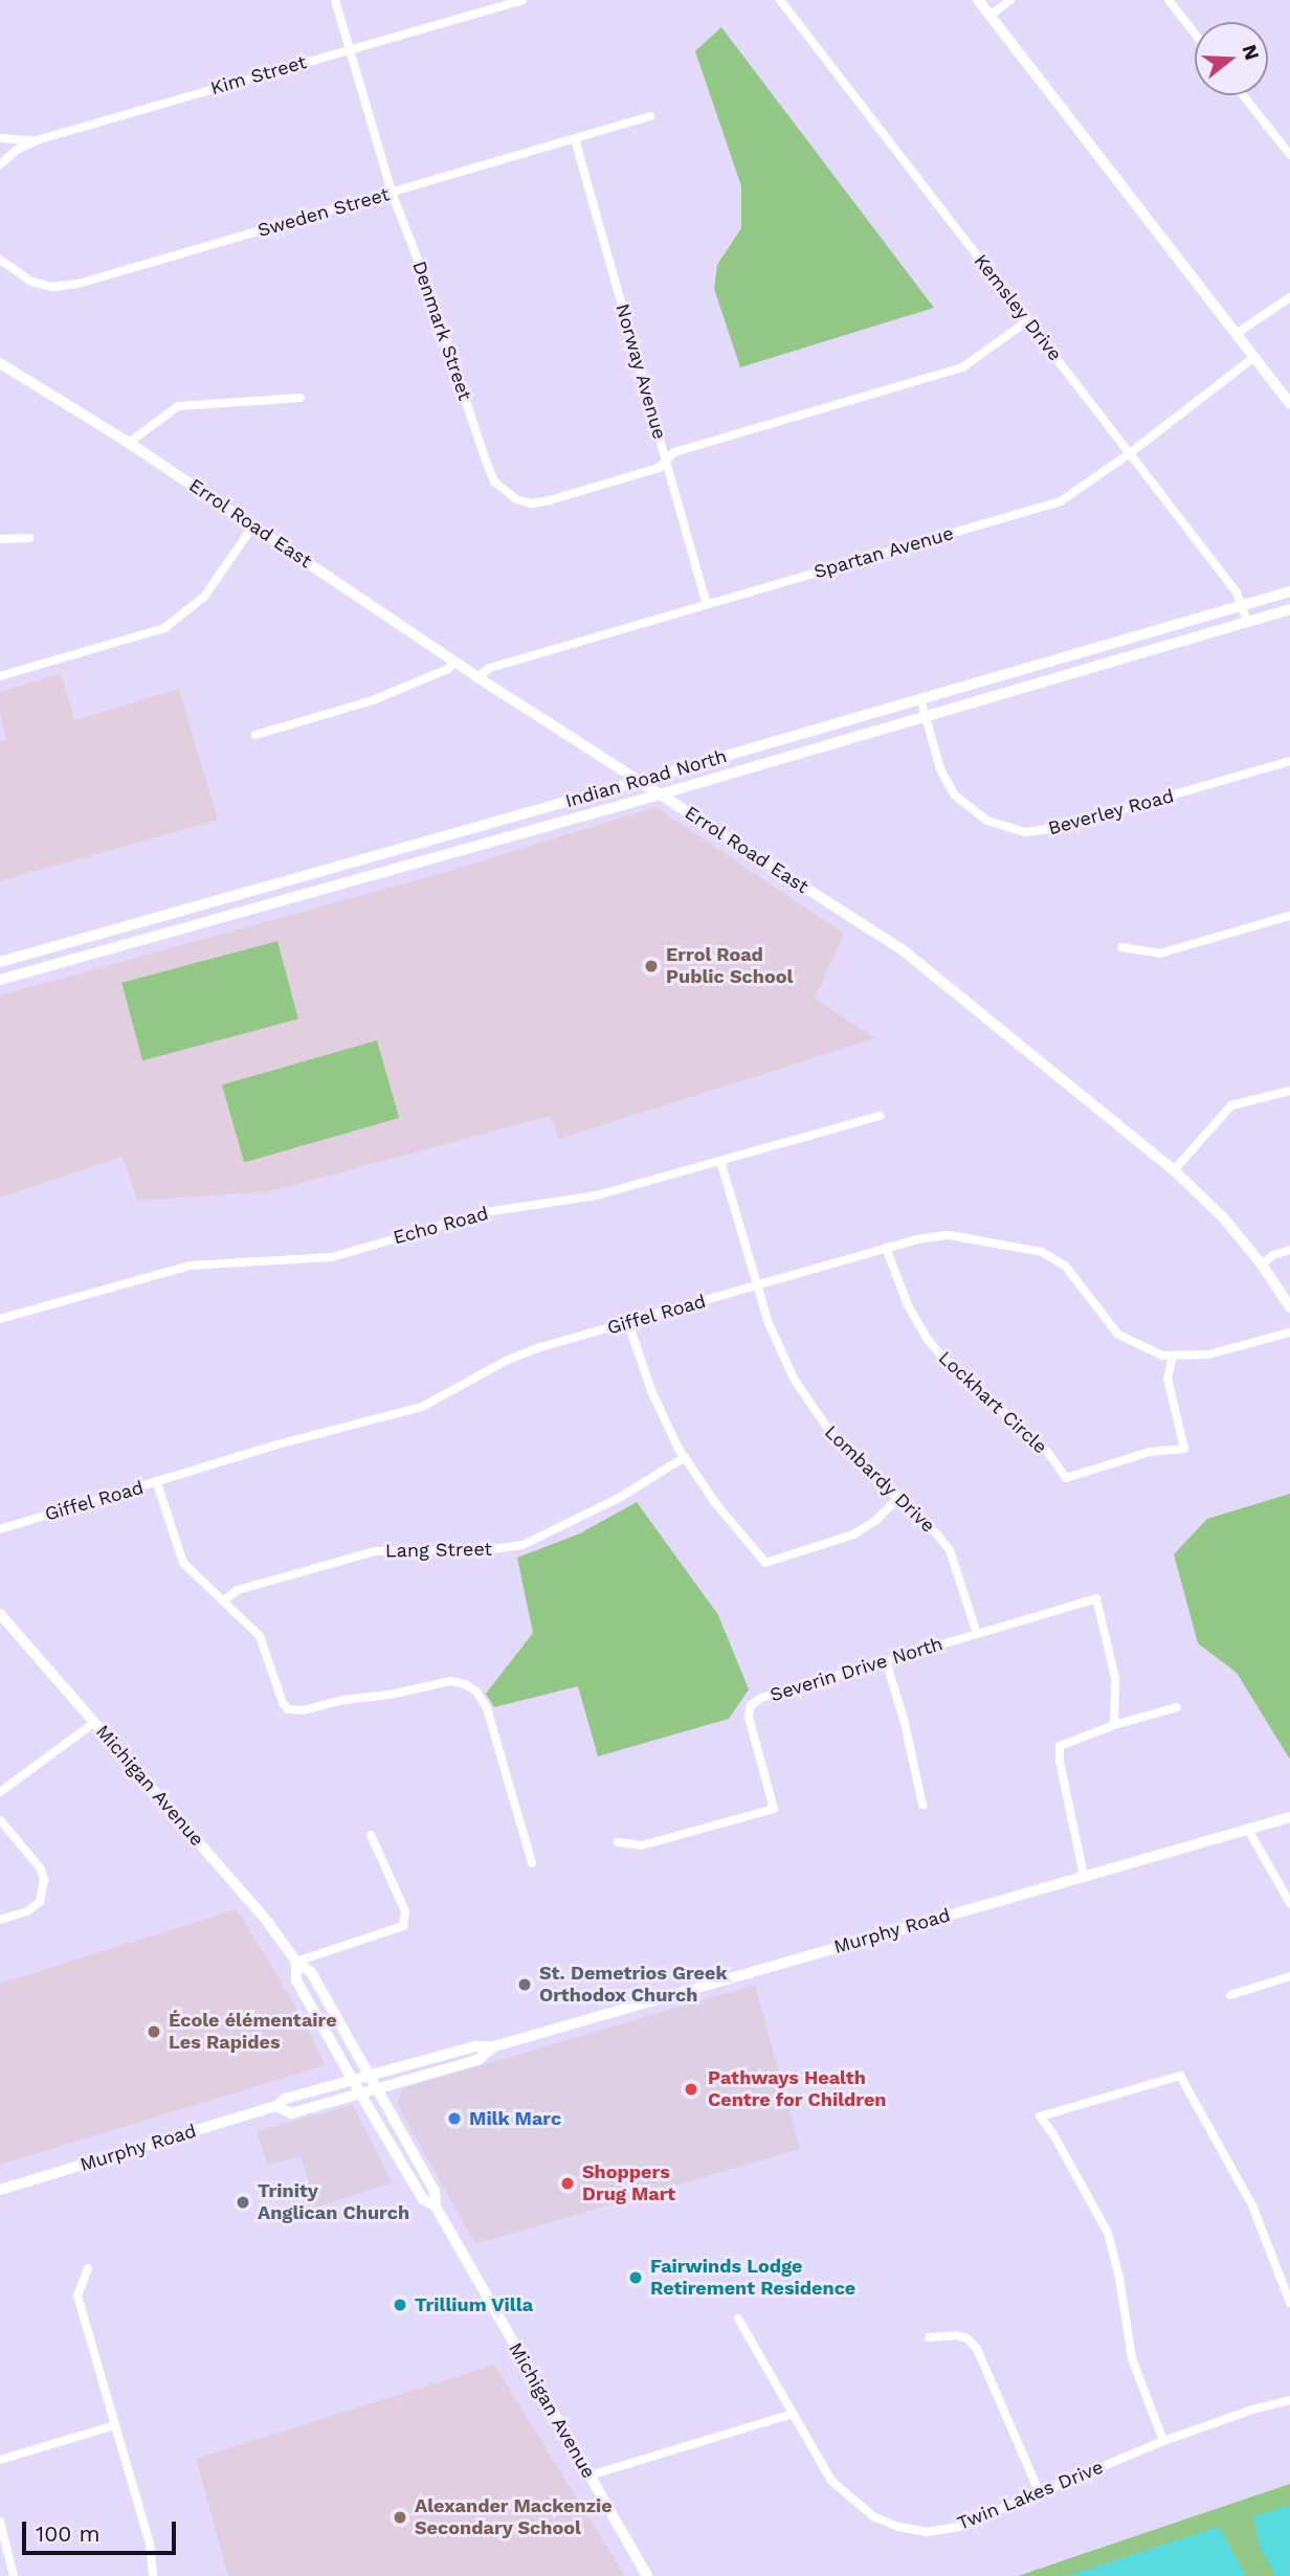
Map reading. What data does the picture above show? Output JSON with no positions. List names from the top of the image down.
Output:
{
  "streets": {
    "main road": [
      "Errol Road East",
      "Indian Road North",
      "Michigan Avenue",
      "Murphy Road"
    ],
    "street": [
      "Kim Street",
      "Sweden Street",
      "Kemsley Drive",
      "Denmark Street",
      "Norway Avenue",
      "Spartan Avenue",
      "Beverley Road",
      "Echo Road",
      "Giffel Road",
      "Lockhart Circle",
      "Lombardy Drive",
      "Lang Street",
      "Severin Drive North",
      "Twin Lakes Drive"
    ]
  },
  "crossings": [
    ["Kim Street", "Denmark Street"],
    ["Sweden Street", "Denmark Street"],
    ["Sweden Street", "Norway Avenue"],
    ["Kemsley Drive", "Denmark Street"],
    ["Kemsley Drive", "Spartan Avenue"],
    ["Kemsley Drive", "Indian Road North"],
    ["Denmark Street", "Norway Avenue"],
    ["Norway Avenue", "Spartan Avenue"],
    ["Errol Road East", "Spartan Avenue"],
    ["Errol Road East", "Indian Road North"],
    ["Indian Road North", "Beverley Road"],
    ["Echo Road", "Lombardy Drive"],
    ["Giffel Road", "Lockhart Circle"],
    ["Giffel Road", "Lombardy Drive"],
    ["Lombardy Drive", "Severin Drive North"],
    ["Michigan Avenue", "Murphy Road"]
  ],
  "places": [
    "Errol Road Public School",
    "St. Demetrios Greek Orthodox Church",
    "École élémentaire Les Rapides",
    "Pathways Health Centre for Children",
    "Milk Marc",
    "Shoppers Drug Mart",
    "Trinity Anglican Church",
    "Fairwinds Lodge Retirement Residence",
    "Trillium Villa",
    "Alexander Mackenzie Secondary School"
  ],
  "scale_bar": "100 m",
  "north": "right"
}
